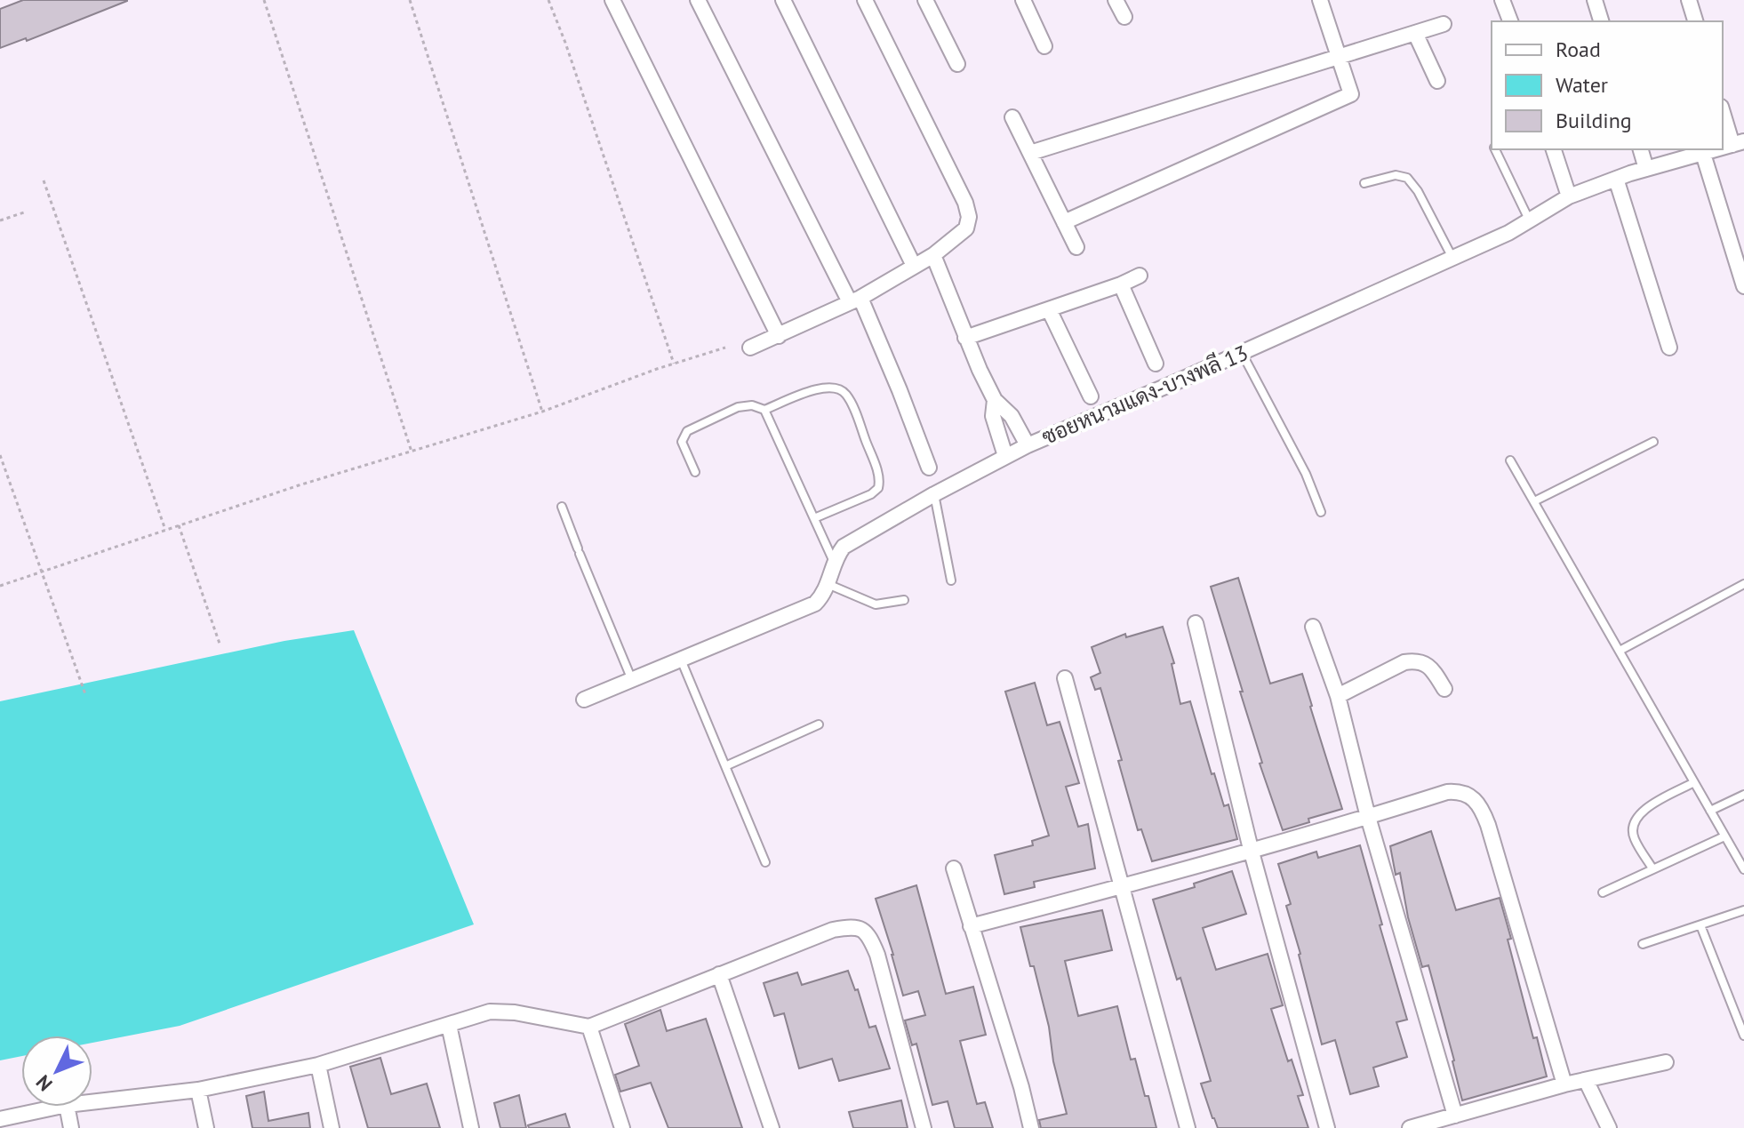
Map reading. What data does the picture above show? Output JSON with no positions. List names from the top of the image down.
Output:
{
  "streets": {
    "street": ["ซอยหนามแดง-บางพลี 13"]
  },
  "legend": ["Road", "Water", "Building"],
  "north": "bottom left"
}
